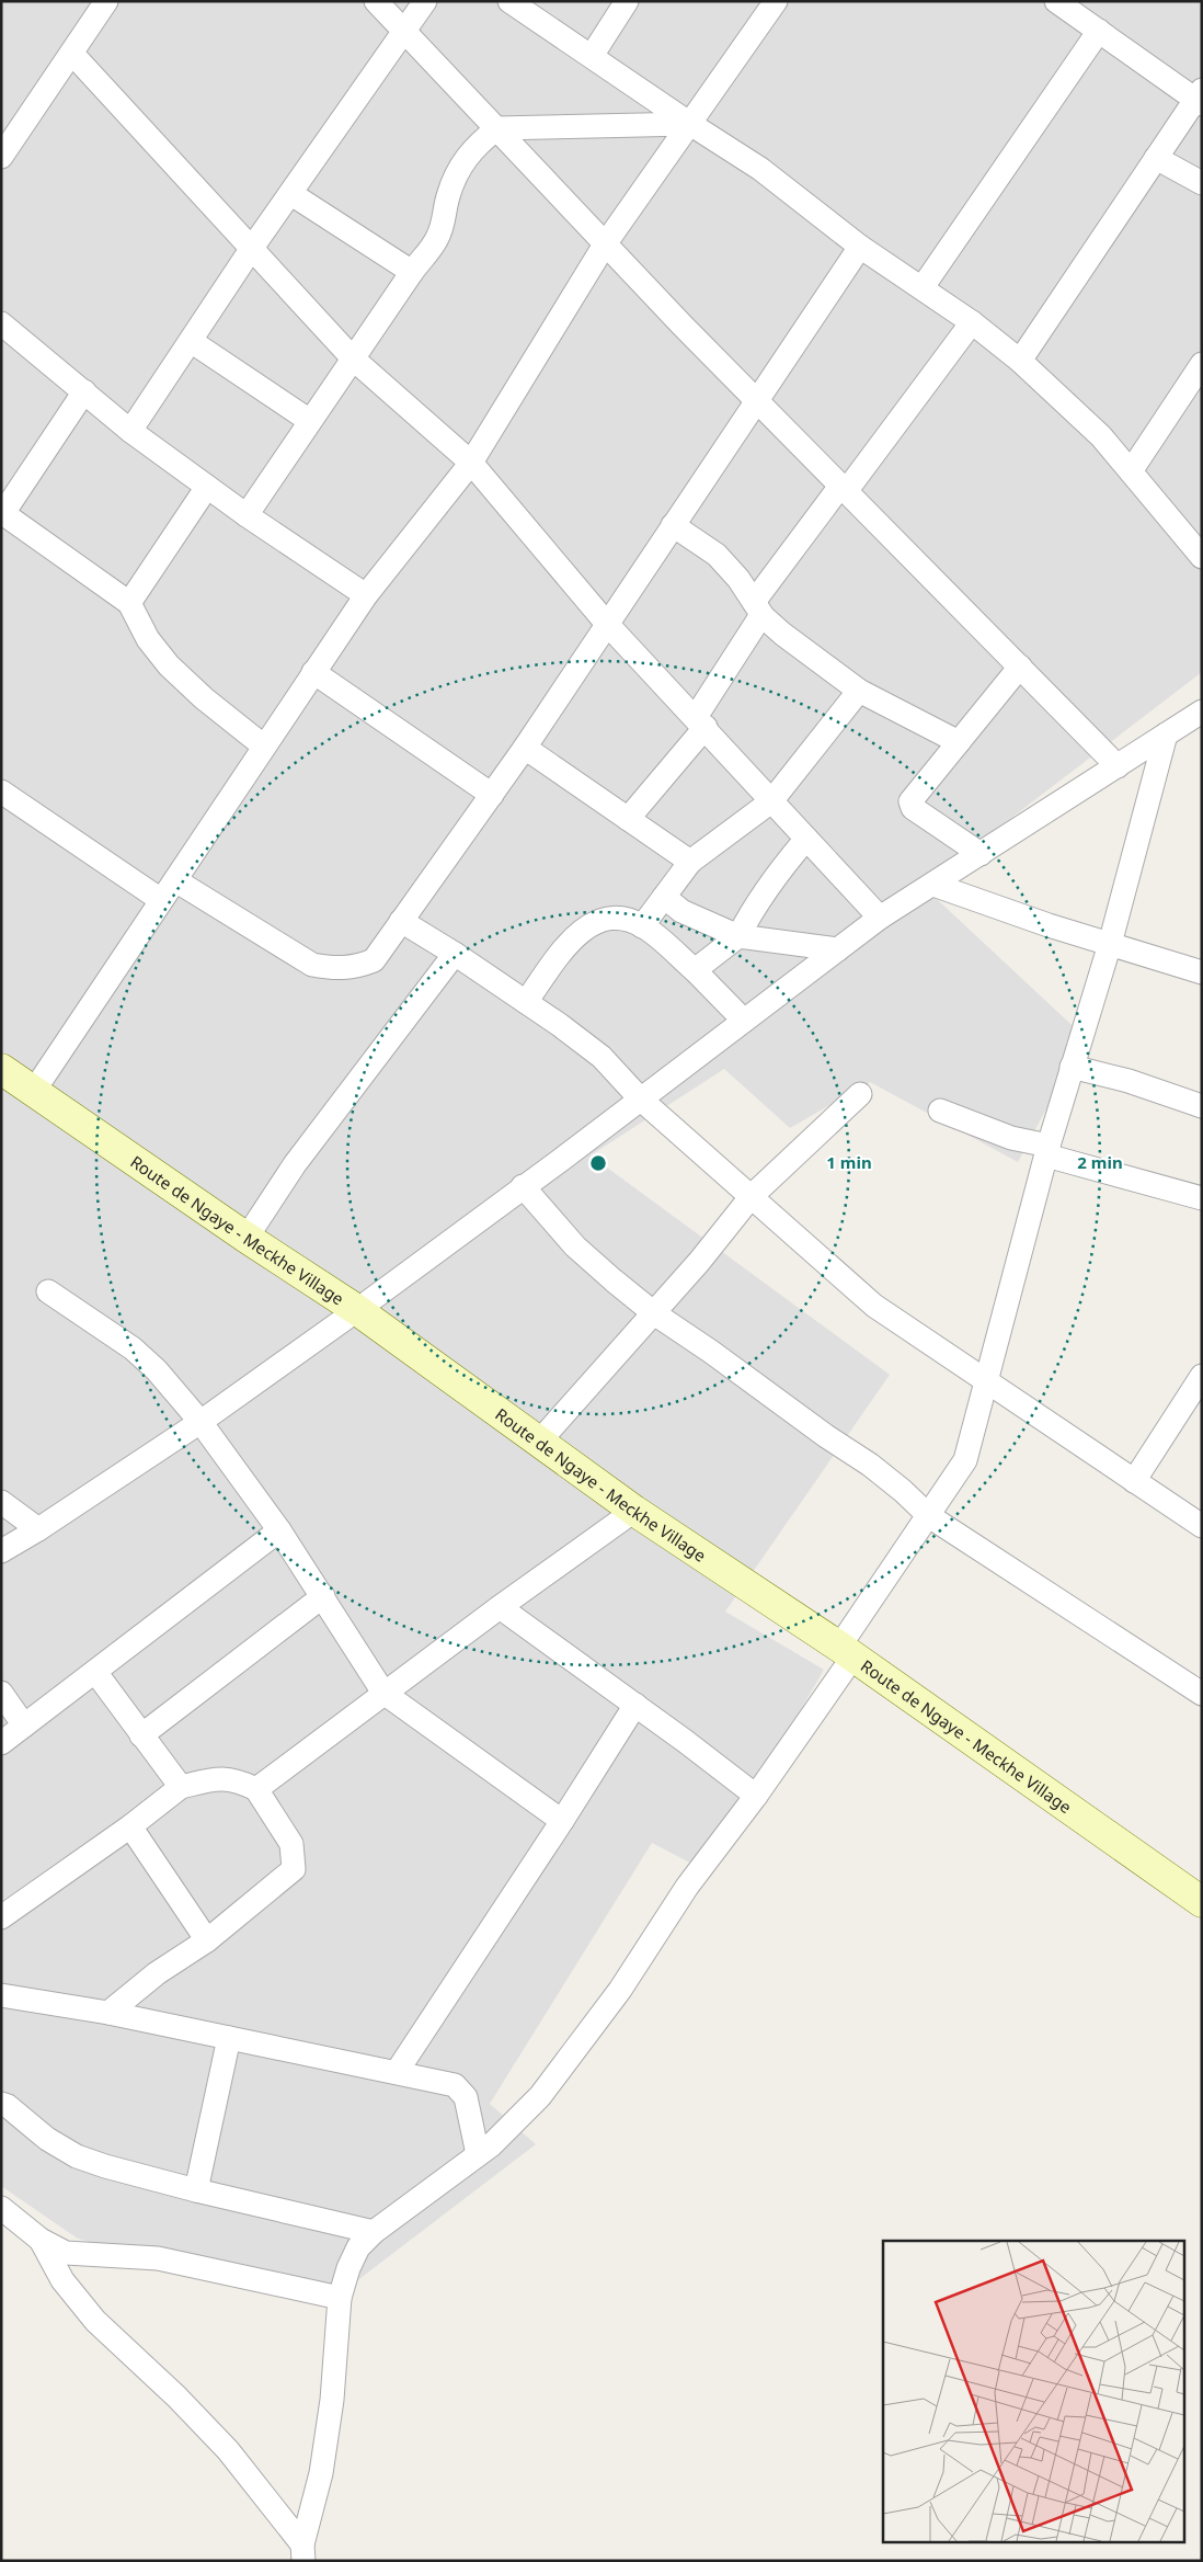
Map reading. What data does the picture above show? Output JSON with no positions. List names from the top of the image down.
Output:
{
  "streets": {
    "main road": ["Route de Ngaye - Meckhe Village"]
  },
  "rings": ["1 min", "2 min"]
}
